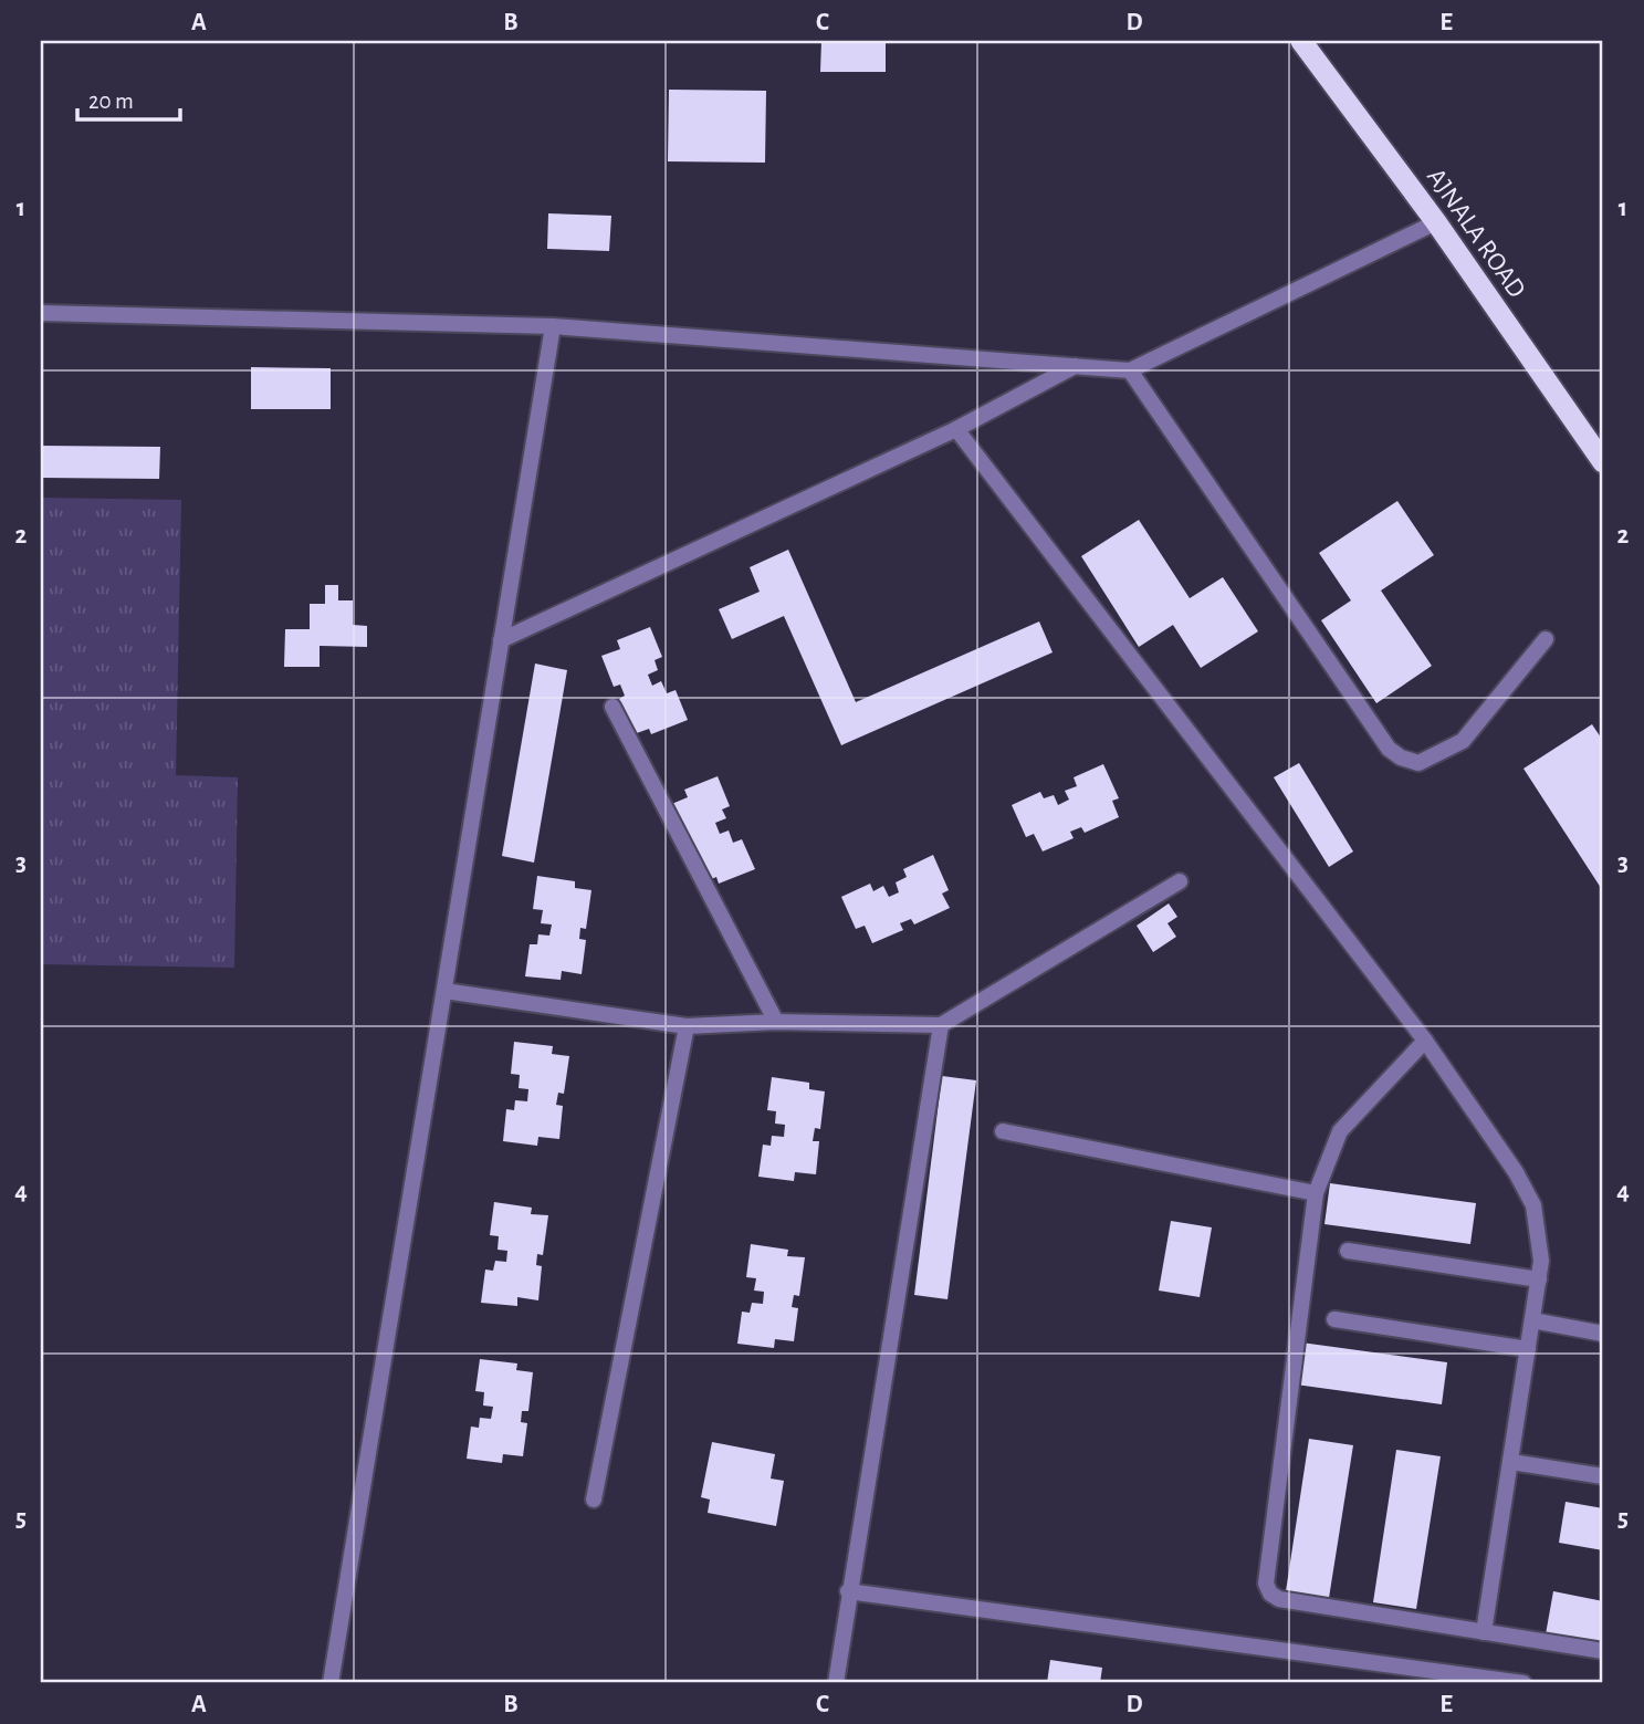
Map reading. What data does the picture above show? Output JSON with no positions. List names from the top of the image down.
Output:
{
  "streets": {
    "highway": ["AJNALA ROAD"]
  },
  "scale_bar": "20 m",
  "grid": {
    "columns": [
      "A",
      "B",
      "C",
      "D",
      "E"
    ],
    "rows": [
      "1",
      "2",
      "3",
      "4",
      "5"
    ]
  }
}
